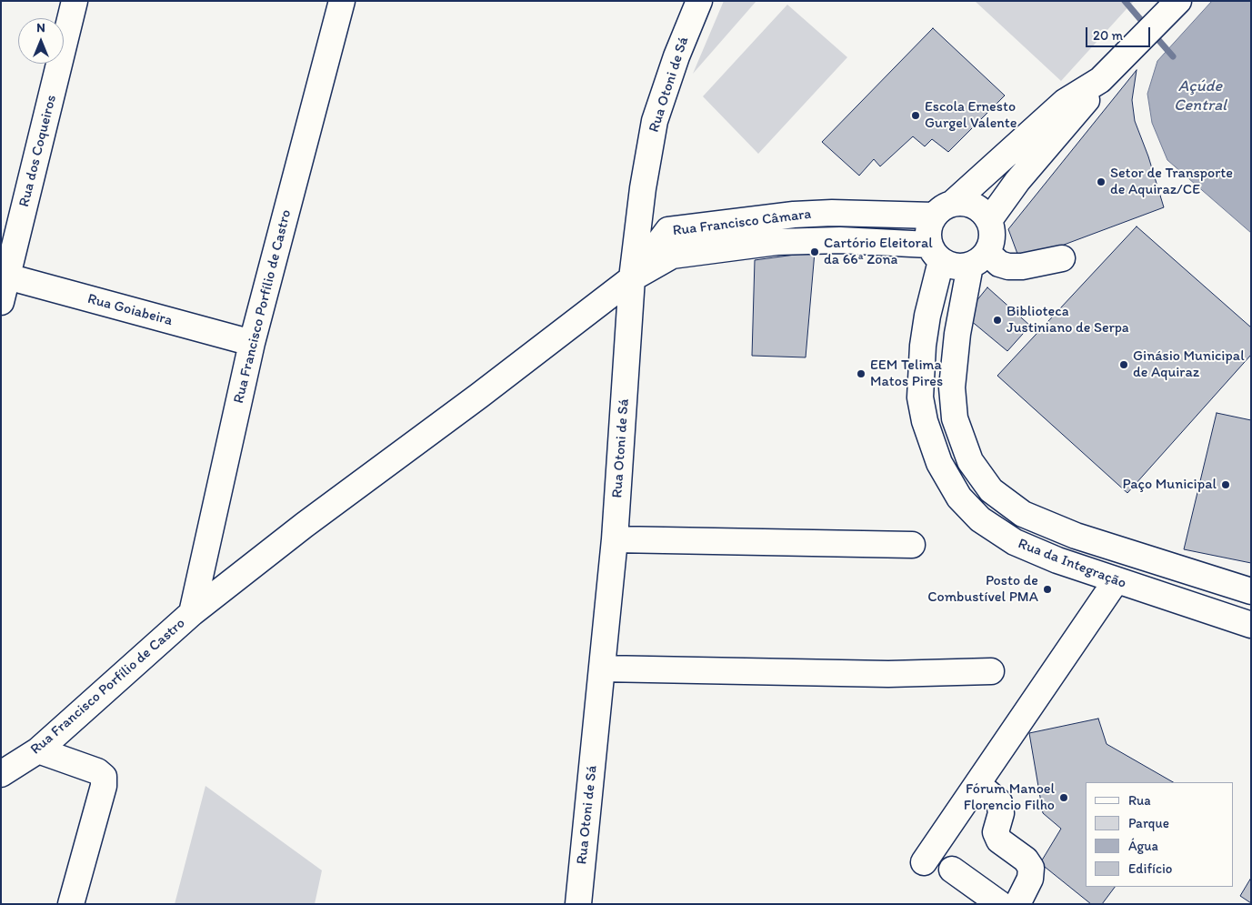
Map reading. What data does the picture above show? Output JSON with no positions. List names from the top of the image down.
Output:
{
  "streets": {
    "street": [
      "Rua Otoni de Sá",
      "Rua dos Coqueiros",
      "Rua Francisco Câmara",
      "Rua Francisco Porfílio de Castro",
      "Rua Goiabeira",
      "Rua da Integração"
    ]
  },
  "crossings": [
    ["Rua Otoni de Sá", "Rua Francisco Câmara"],
    ["Rua Otoni de Sá", "Rua Francisco Porfílio de Castro"],
    ["Rua dos Coqueiros", "Rua Goiabeira"],
    ["Rua Francisco Câmara", "Rua Francisco Porfílio de Castro"],
    ["Rua Francisco Câmara", "Rua da Integração"],
    ["Rua Francisco Porfílio de Castro", "Rua Goiabeira"]
  ],
  "water": ["Açúde Central"],
  "places": [
    "Escola Ernesto Gurgel Valente",
    "Setor de Transporte de Aquiraz/CE",
    "Cartório Eleitoral da 66ª Zona",
    "Biblioteca Justiniano de Serpa",
    "Ginásio Municipal de Aquiraz",
    "EEM Telima Matos Pires",
    "Paço Municipal",
    "Posto de Combustível PMA",
    "Fórum Manoel Florencio Filho"
  ],
  "legend": [
    "Rua",
    "Parque",
    "Água",
    "Edifício"
  ],
  "scale_bar": "20 m",
  "north": "top"
}
